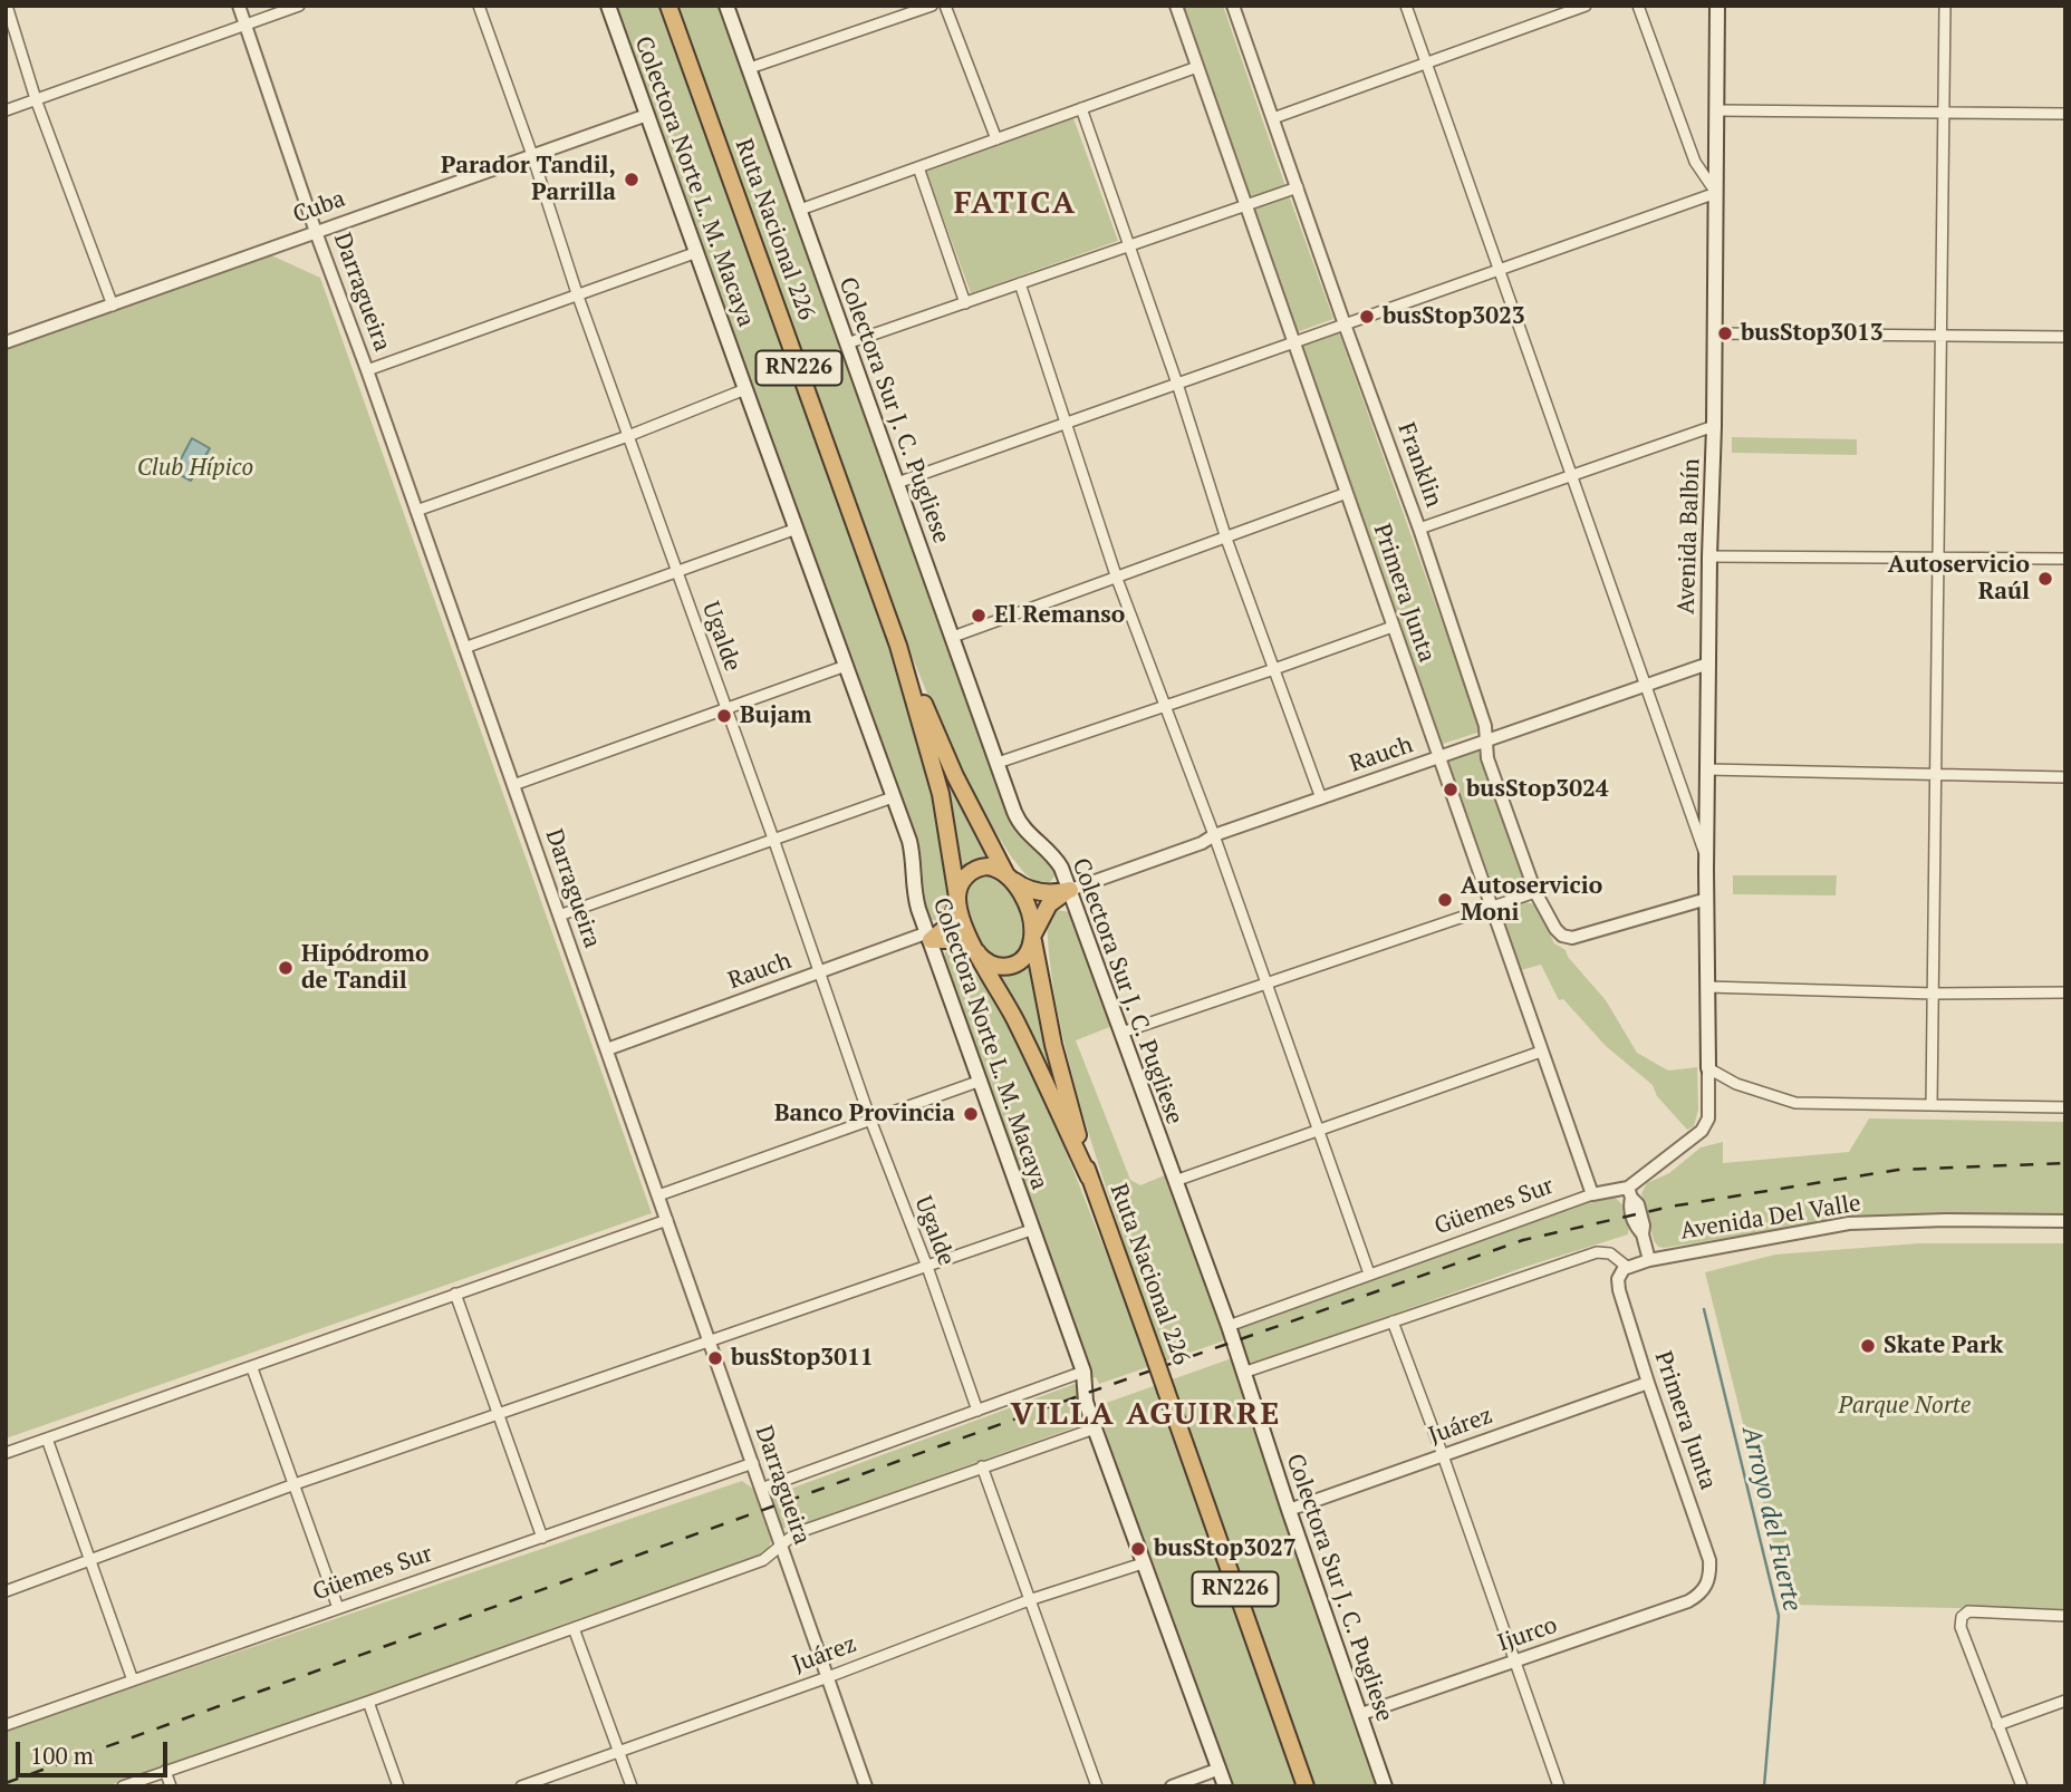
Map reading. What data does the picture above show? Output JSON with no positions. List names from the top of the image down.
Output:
{
  "streets": {
    "highway": ["Ruta Nacional 226", "RN226"],
    "main road": ["Colectora Norte L. M. Macaya", "Colectora Sur J. C. Pugliese", "Avenida Balbín"],
    "street": [
      "Cuba",
      "Darragueira",
      "Franklin",
      "Primera Junta",
      "Ugalde",
      "Rauch",
      "Güemes Sur",
      "Avenida Del Valle",
      "Juárez",
      "Ijurco"
    ]
  },
  "crossings": [
    ["Colectora Norte L. M. Macaya", "Cuba"],
    ["Colectora Norte L. M. Macaya", "Rauch"],
    ["Colectora Norte L. M. Macaya", "Juárez"],
    ["Cuba", "Darragueira"],
    ["Cuba", "Ugalde"],
    ["Darragueira", "Rauch"],
    ["Darragueira", "Güemes Sur"],
    ["Darragueira", "Juárez"],
    ["Colectora Sur J. C. Pugliese", "Rauch"],
    ["Colectora Sur J. C. Pugliese", "Güemes Sur"],
    ["Colectora Sur J. C. Pugliese", "Juárez"],
    ["Colectora Sur J. C. Pugliese", "Ijurco"],
    ["Franklin", "Avenida Balbín"],
    ["Franklin", "Rauch"],
    ["Avenida Balbín", "Rauch"],
    ["Avenida Balbín", "Güemes Sur"],
    ["Primera Junta", "Rauch"],
    ["Primera Junta", "Güemes Sur"],
    ["Primera Junta", "Avenida Del Valle"],
    ["Primera Junta", "Juárez"],
    ["Primera Junta", "Ijurco"],
    ["Ugalde", "Rauch"]
  ],
  "districts": ["FATICA", "VILLA AGUIRRE"],
  "water": ["Arroyo del Fuerte"],
  "parks": ["Club Hípico", "Parque Norte"],
  "places": [
    "Parador Tandil, Parrilla",
    "busStop3023",
    "busStop3013",
    "Autoservicio Raúl",
    "El Remanso",
    "Bujam",
    "busStop3024",
    "Autoservicio Moni",
    "Hipódromo de Tandil",
    "Banco Provincia",
    "Skate Park",
    "busStop3011",
    "busStop3027"
  ],
  "scale_bar": "100 m"
}
